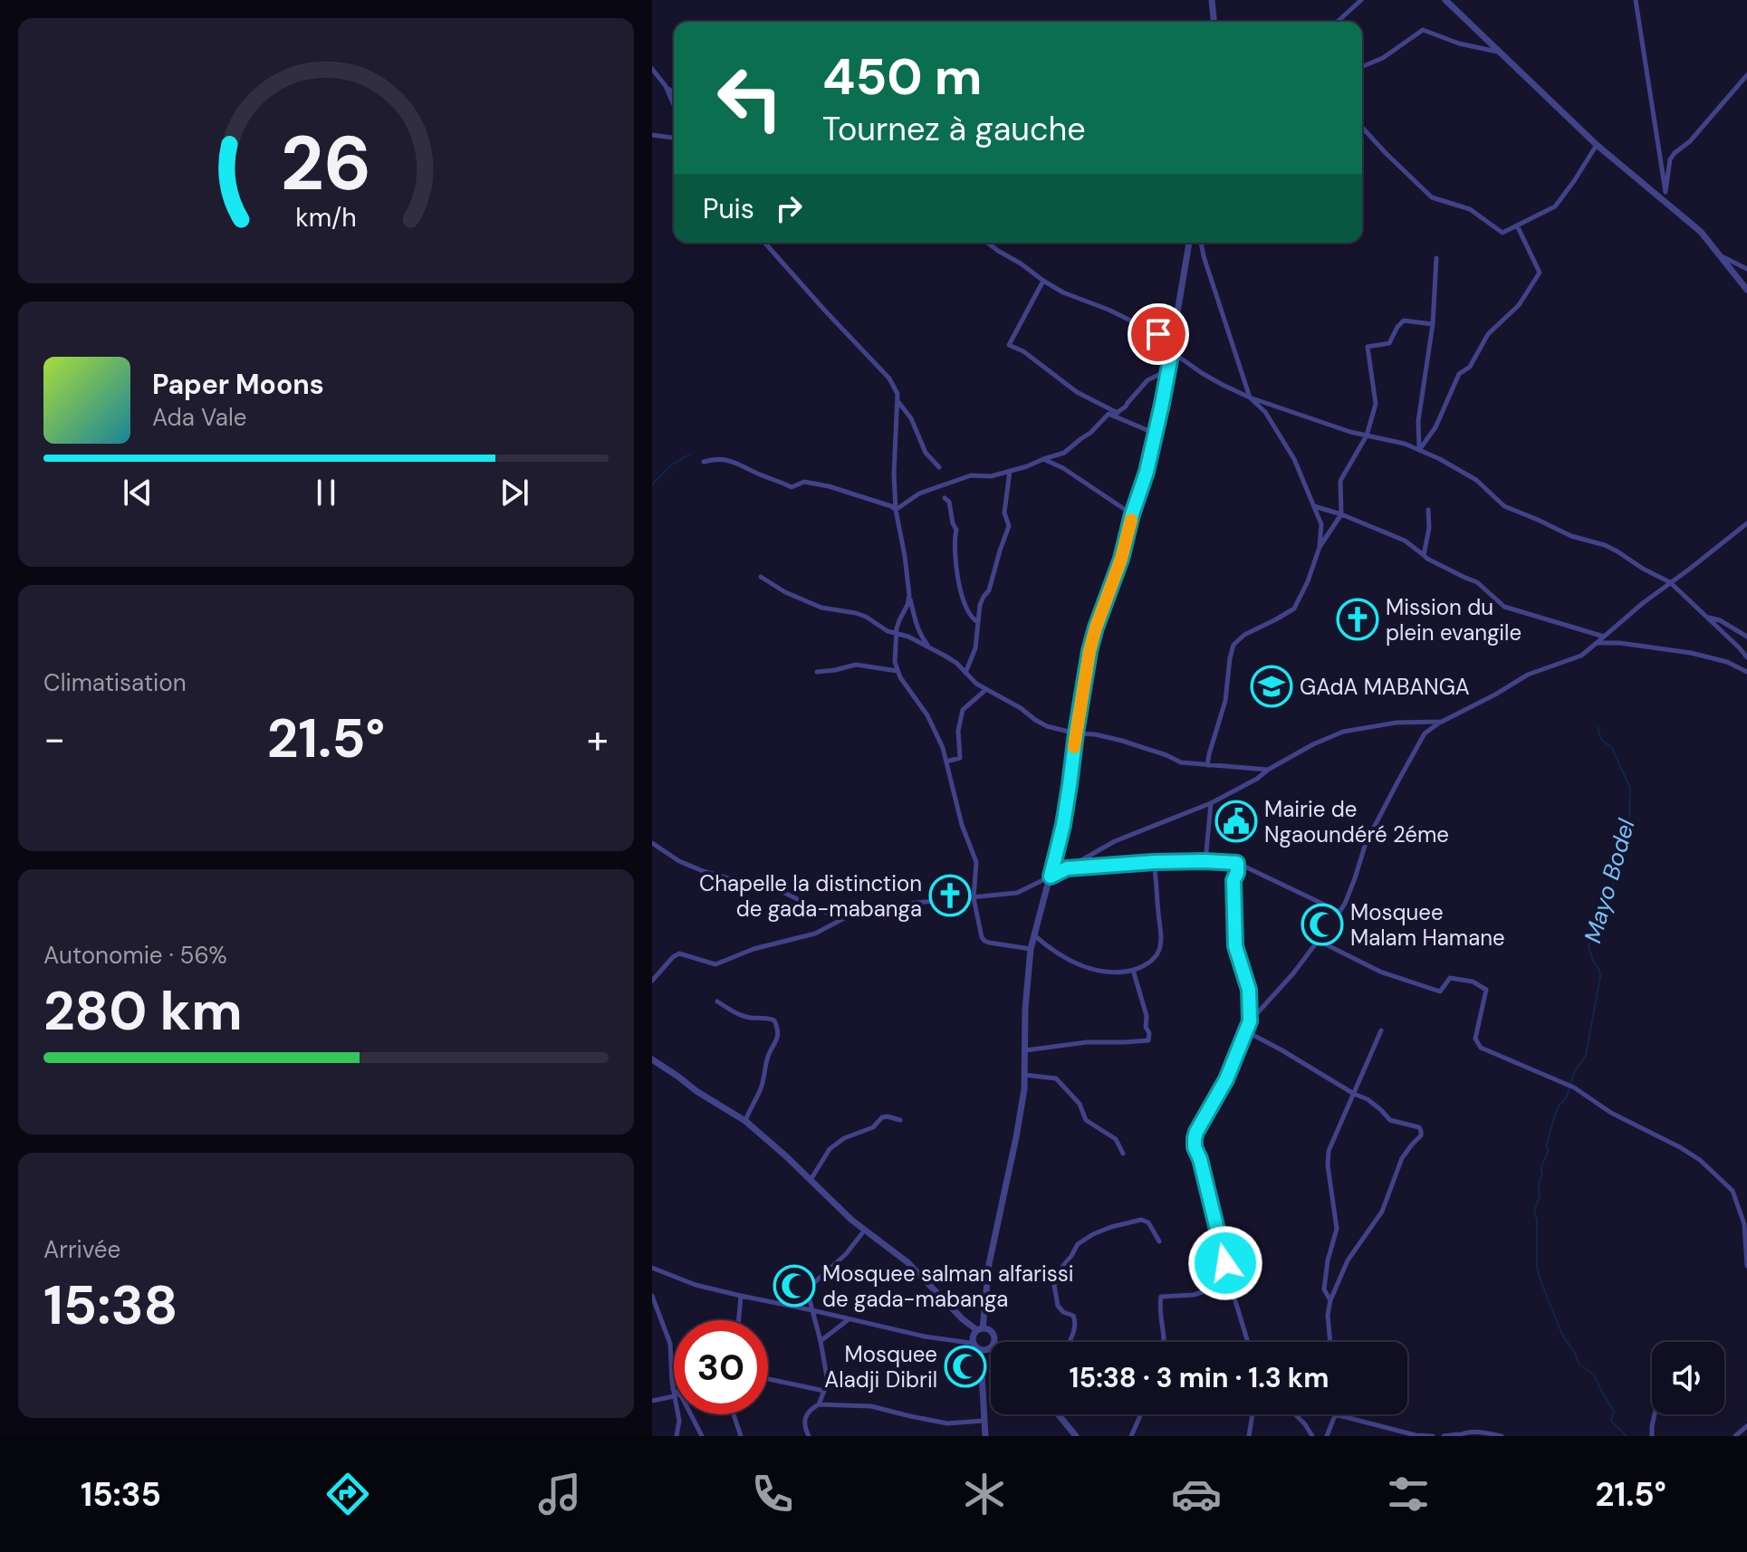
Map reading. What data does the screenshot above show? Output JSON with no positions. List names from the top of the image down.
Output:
{
  "water": ["Mayo Bodel"],
  "places": {
    "church": ["Mission du plein evangile", "Chapelle la distinction de gada-mabanga"],
    "school or university": ["GAdA MABANGA"],
    "public building": ["Mairie de Ngaoundéré 2éme"],
    "mosque": ["Mosquee Malam Hamane", "Mosquee salman alfarissi de gada-mabanga", "Mosquee Aladji Dibril"]
  },
  "page": {
    "turn": ["450 m", "Tournez à gauche"],
    "then": "Puis",
    "song": ["Paper Moons", "Ada Vale"],
    "tile": [
      "Climatisation",
      ["Autonomie · 56%", "280 km"],
      ["Arrivée", "15:38"]
    ],
    "heat": ["−", "21.5°", "+"],
    "limit": "30",
    "trip": "15:38 · 3 min · 1.3 km",
    "tabs": ["15:35", "21.5°"],
    "gauge": ["26", "km/h"]
  }
}
